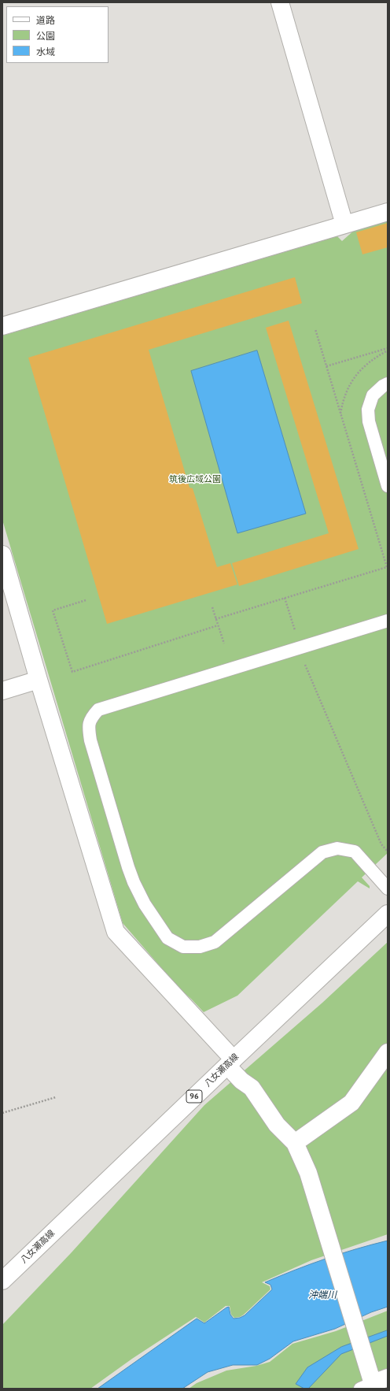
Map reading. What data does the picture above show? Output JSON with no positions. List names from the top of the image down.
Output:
{
  "streets": {
    "street": ["八女瀬高線", "96"]
  },
  "water": ["沖端川"],
  "parks": ["筑後広域公園"],
  "legend": ["道路", "公園", "水域"]
}
